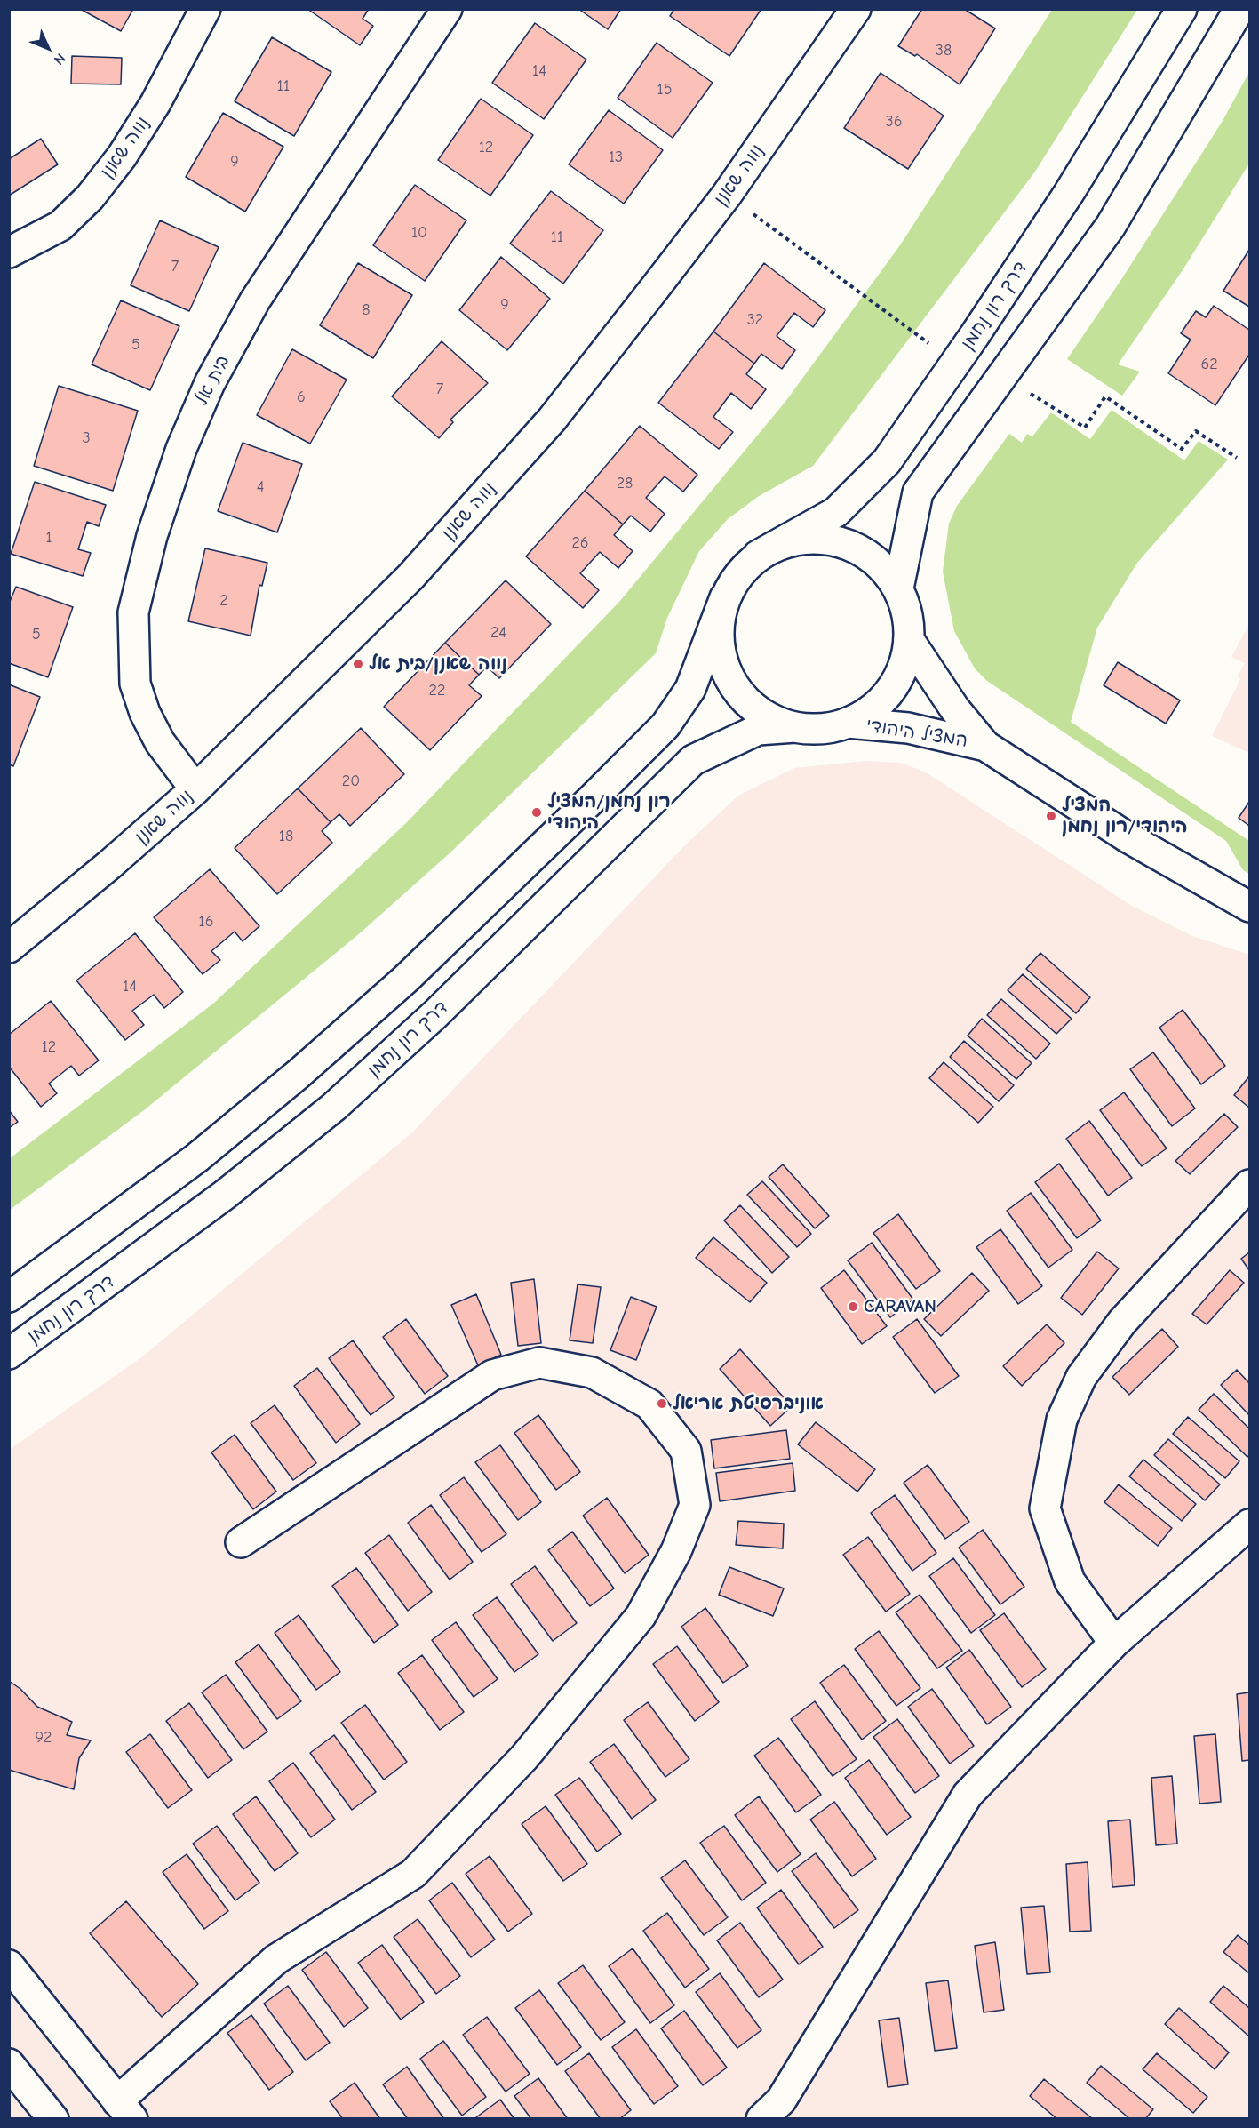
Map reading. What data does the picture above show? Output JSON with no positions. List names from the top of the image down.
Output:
{
  "streets": {
    "main road": [
      "נווה שאנן",
      "דרך רון נחמן",
      "בית אל",
      "המציל היהודי"
    ]
  },
  "crossings": [
    ["נווה שאנן", "בית אל"],
    ["דרך רון נחמן", "המציל היהודי"]
  ],
  "places": [
    "נווה שאנן/בית אל",
    "רון נחמן/המציל היהודי",
    "המציל היהודי/רון נחמן",
    "CARAVAN",
    "אוניברסיטת אריאל"
  ],
  "house_numbers": [
    "38",
    "14",
    "11",
    "15",
    "36",
    "12",
    "13",
    "9",
    "10",
    "11",
    "7",
    "9",
    "8",
    "32",
    "5",
    "62",
    "7",
    "6",
    "3",
    "28",
    "4",
    "1",
    "26",
    "2",
    "24",
    "5",
    "22",
    "20",
    "18",
    "16",
    "14",
    "12",
    "92"
  ],
  "north": "bottom right"
}
